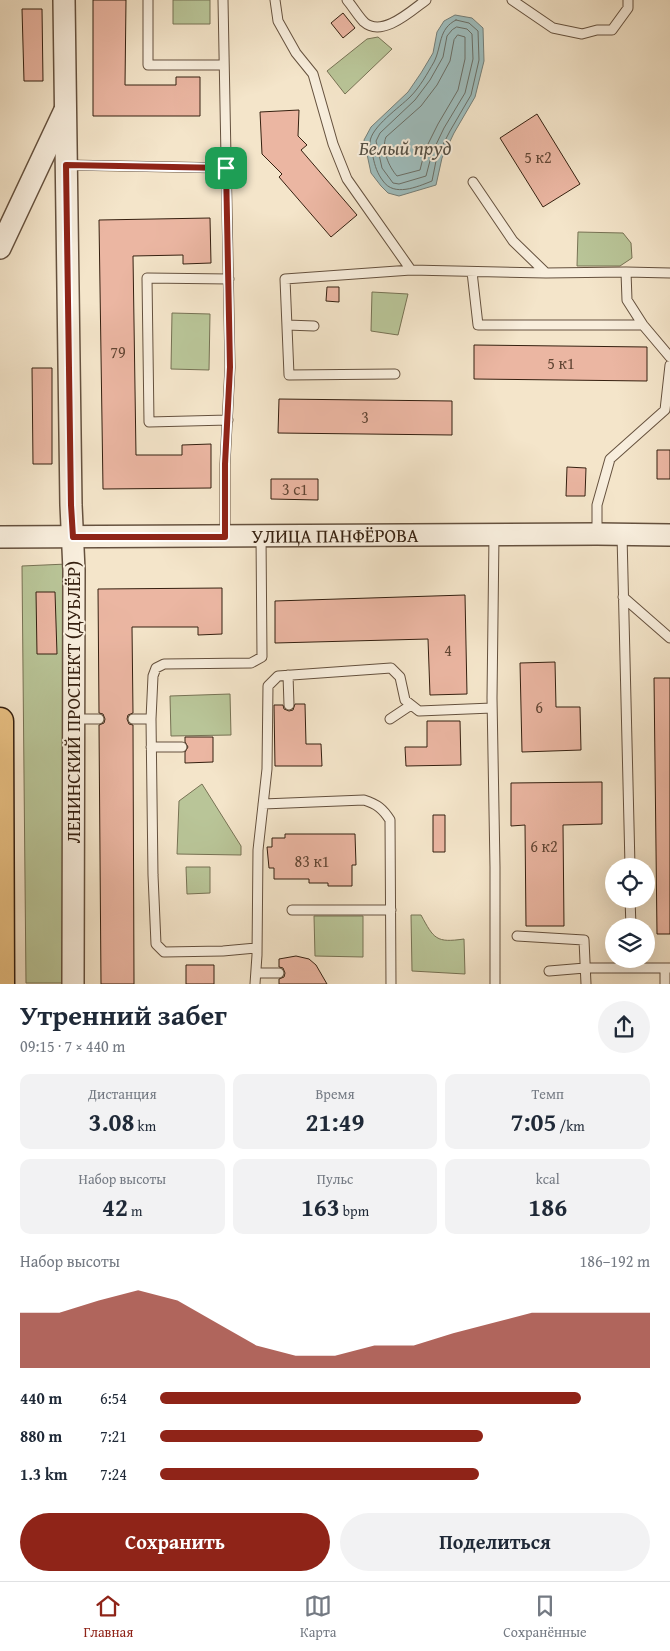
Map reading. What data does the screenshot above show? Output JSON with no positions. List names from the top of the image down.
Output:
{
  "streets": {
    "street": ["УЛИЦА ПАНФЁРОВА", "ЛЕНИНСКИЙ ПРОСПЕКТ (ДУБЛЁР)"]
  },
  "crossings": [
    ["УЛИЦА ПАНФЁРОВА", "ЛЕНИНСКИЙ ПРОСПЕКТ (ДУБЛЁР)"]
  ],
  "water": ["Белый пруд"],
  "house_numbers": [
    "5 к2",
    "79",
    "5 к1",
    "3",
    "3 с1",
    "4",
    "6",
    "6 к2",
    "83 к1"
  ],
  "page": {
    "heading": ["Утренний забег", "09:15 · 7 × 440 m"],
    "stats": [
      ["Дистанция", "3.08 km"],
      ["Время", "21:49"],
      ["Темп", "7:05 /km"],
      ["Набор высоты", "42 m"],
      ["Пульс", "163 bpm"],
      ["kcal", "186"]
    ],
    "chart": ["Набор высоты", "186–192 m"],
    "list": [
      {
        "name": "440 m",
        "note": "6:54"
      },
      {
        "name": "880 m",
        "note": "7:21"
      },
      {
        "name": "1.3 km",
        "note": "7:24"
      }
    ],
    "buttons": ["Сохранить", "Поделиться"],
    "tabs": ["Главная", "Карта", "Сохранённые"]
  }
}
